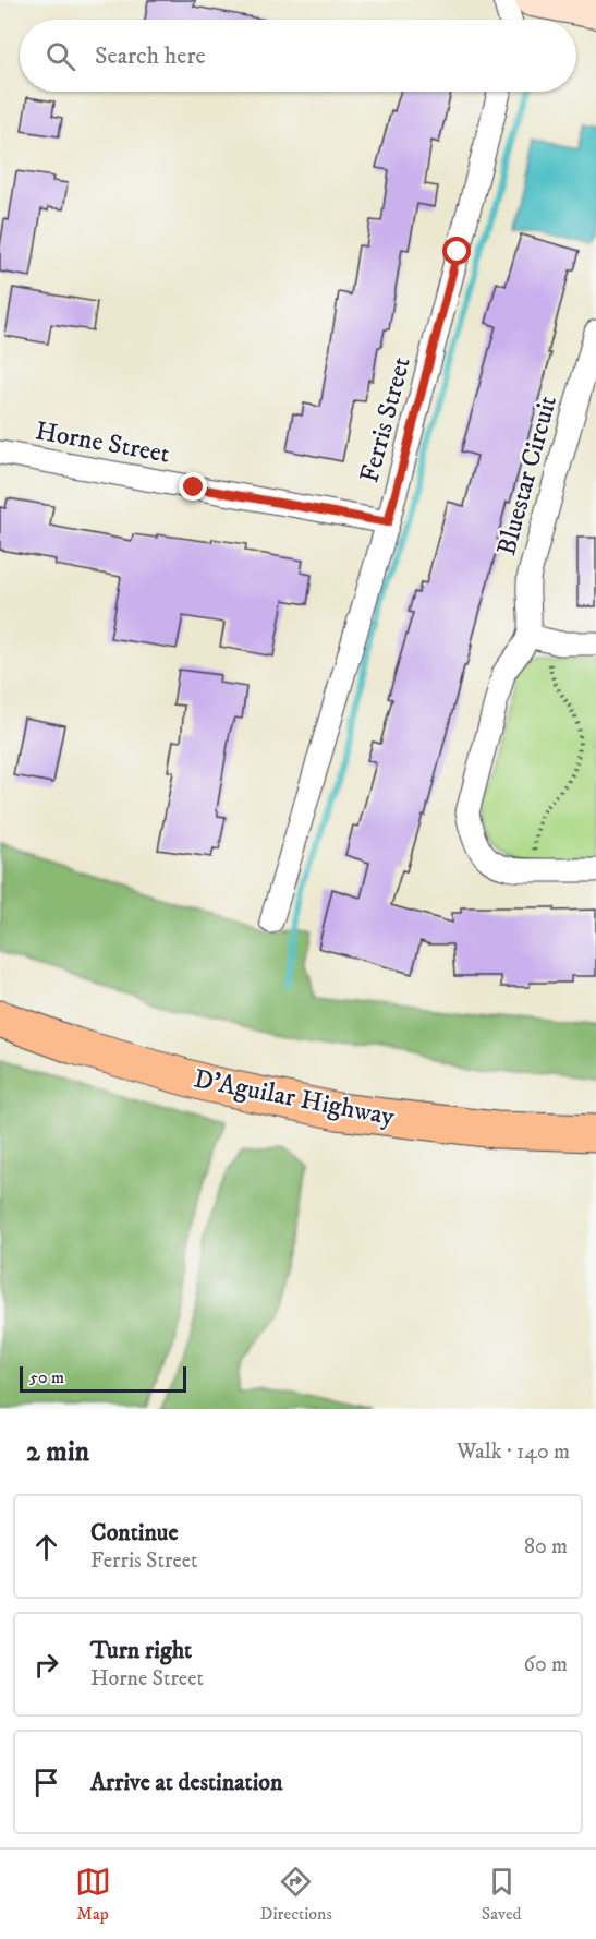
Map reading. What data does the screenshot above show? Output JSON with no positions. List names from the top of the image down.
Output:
{
  "streets": {
    "highway": ["D'Aguilar Highway"],
    "street": ["Ferris Street", "Horne Street", "Bluestar Circuit"]
  },
  "crossings": [
    ["Ferris Street", "Horne Street"]
  ],
  "scale_bar": "50 m",
  "page": {
    "search": "Search here",
    "scale": "50 m",
    "heading": ["2 min", "Walk · 140 m"],
    "list": [
      ["Continue", "Ferris Street", "80 m"],
      ["Turn right", "Horne Street", "60 m"],
      "Arrive at destination"
    ],
    "nav": ["Map", "Directions", "Saved"]
  }
}
